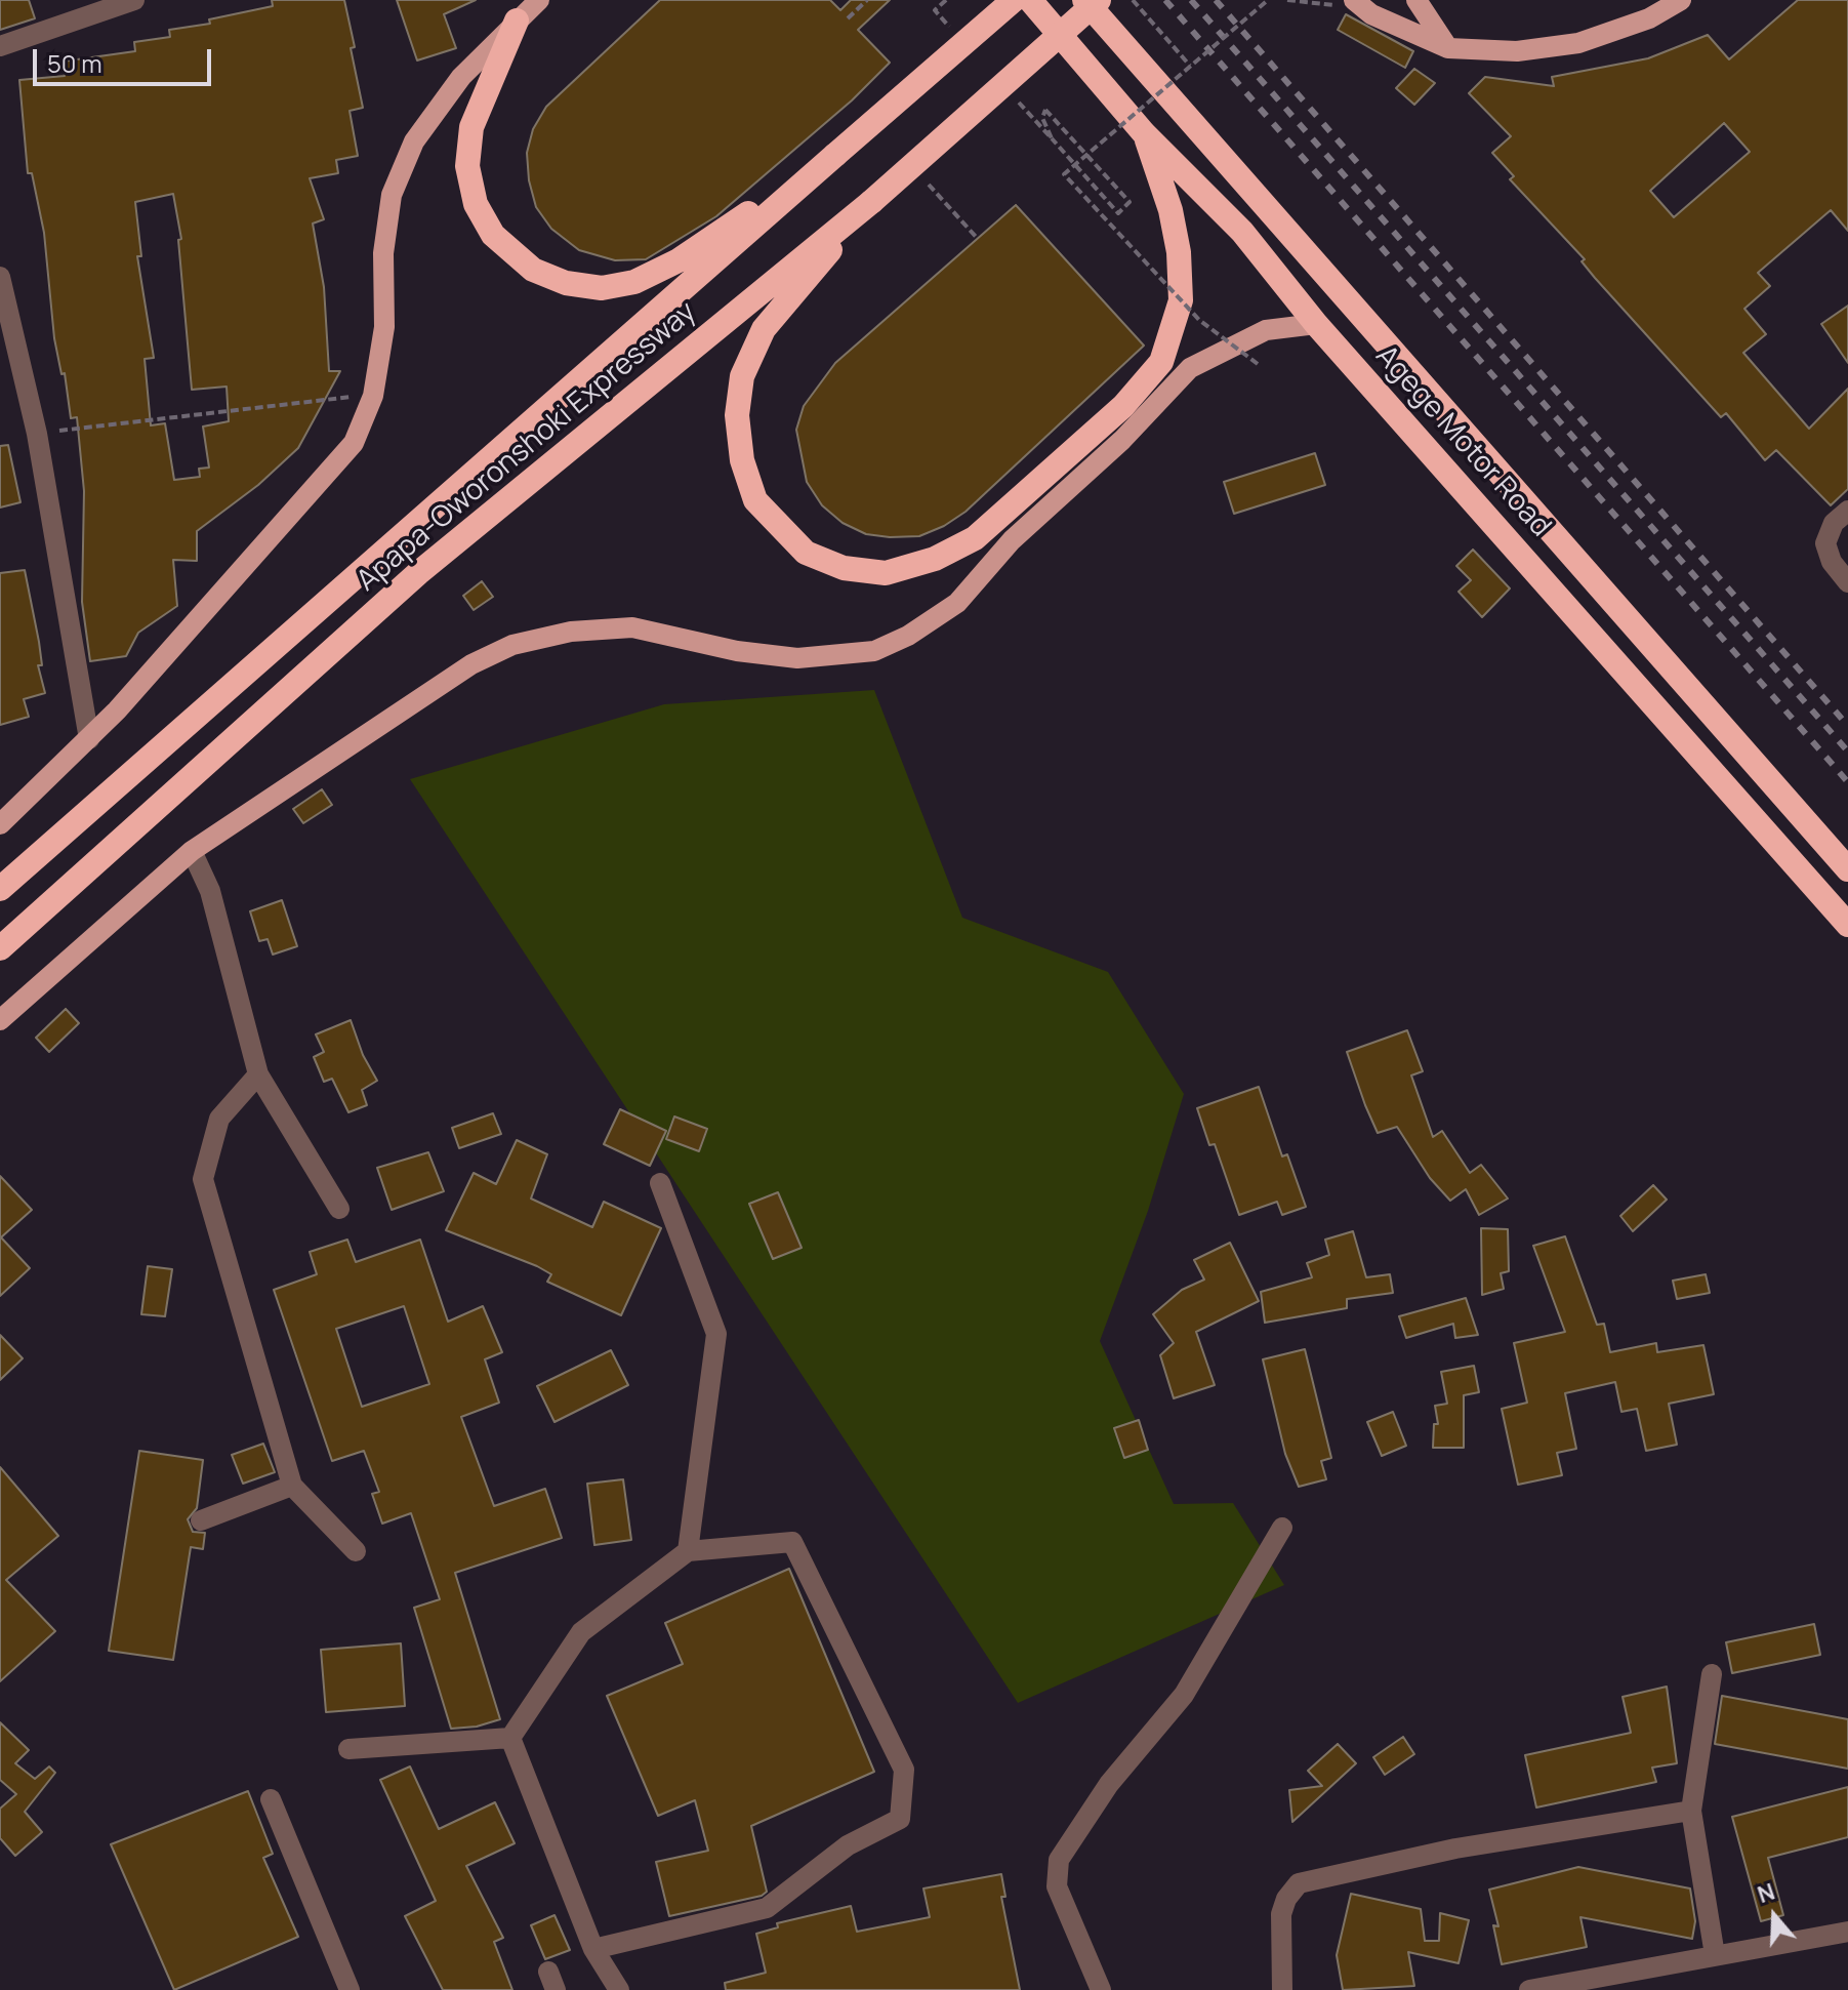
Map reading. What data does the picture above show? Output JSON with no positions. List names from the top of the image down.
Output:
{
  "streets": {
    "highway": ["Agege Motor Road", "Apapa-Oworonshoki Expressway"]
  },
  "scale_bar": "50 m",
  "north": "top"
}
